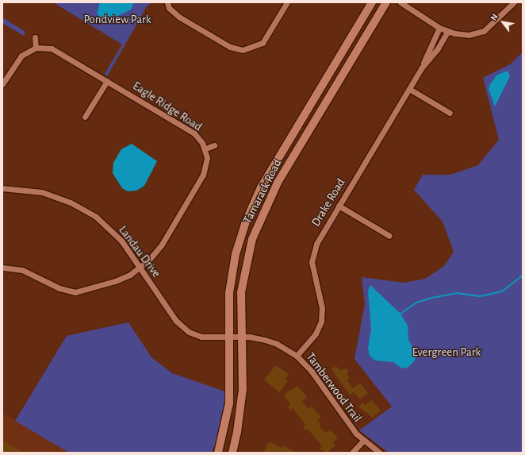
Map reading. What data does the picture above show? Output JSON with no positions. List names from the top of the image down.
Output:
{
  "streets": {
    "street": [
      "Eagle Ridge Road",
      "Tamarack Road",
      "Drake Road",
      "Landau Drive",
      "Tamberwood Trail"
    ]
  },
  "crossings": [
    ["Eagle Ridge Road", "Landau Drive"],
    ["Tamarack Road", "Landau Drive"],
    ["Tamarack Road", "Tamberwood Trail"],
    ["Drake Road", "Tamberwood Trail"],
    ["Landau Drive", "Tamberwood Trail"]
  ],
  "parks": ["Pondview Park", "Evergreen Park"],
  "north": "top left"
}
